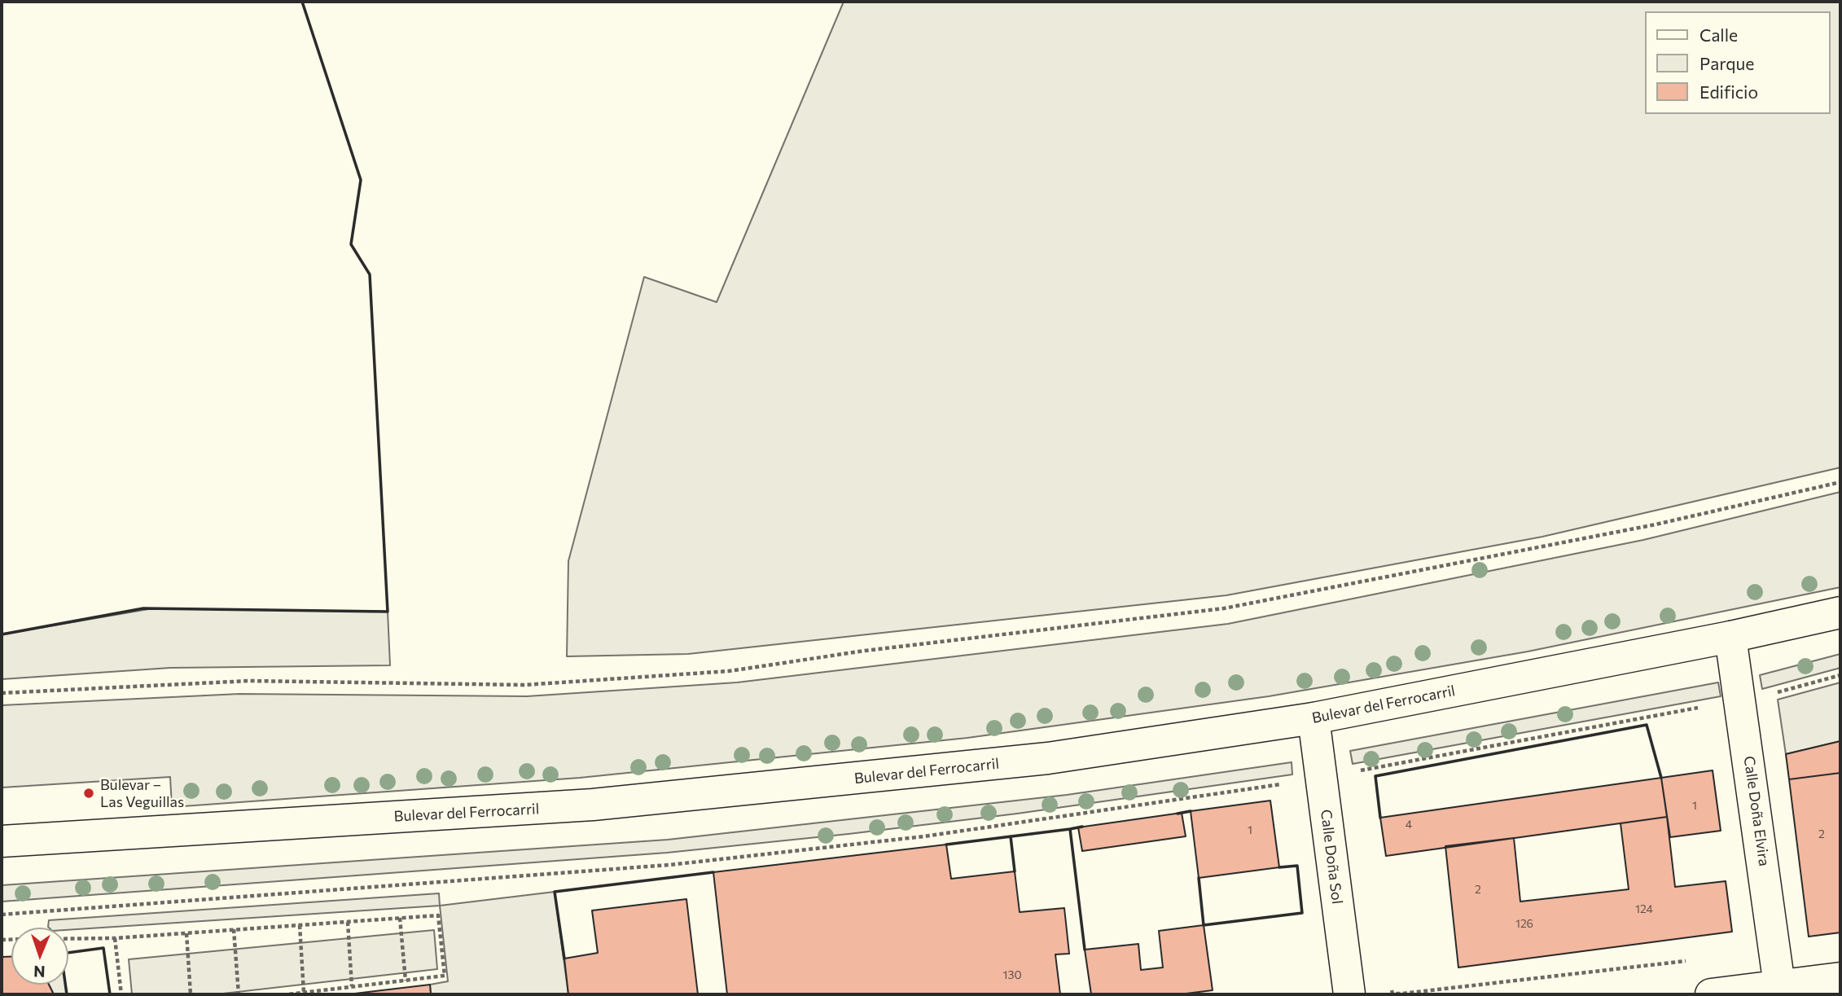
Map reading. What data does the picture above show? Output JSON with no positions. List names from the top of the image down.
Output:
{
  "streets": {
    "main road": ["Bulevar del Ferrocarril", "Calle Doña Elvira", "Calle Doña Sol"]
  },
  "crossings": [
    ["Bulevar del Ferrocarril", "Calle Doña Elvira"],
    ["Bulevar del Ferrocarril", "Calle Doña Sol"]
  ],
  "places": ["Bulevar – Las Veguillas"],
  "house_numbers": [
    "1",
    "4",
    "1",
    "2",
    "2",
    "124",
    "126",
    "130"
  ],
  "legend": ["Calle", "Parque", "Edificio"],
  "north": "bottom"
}
